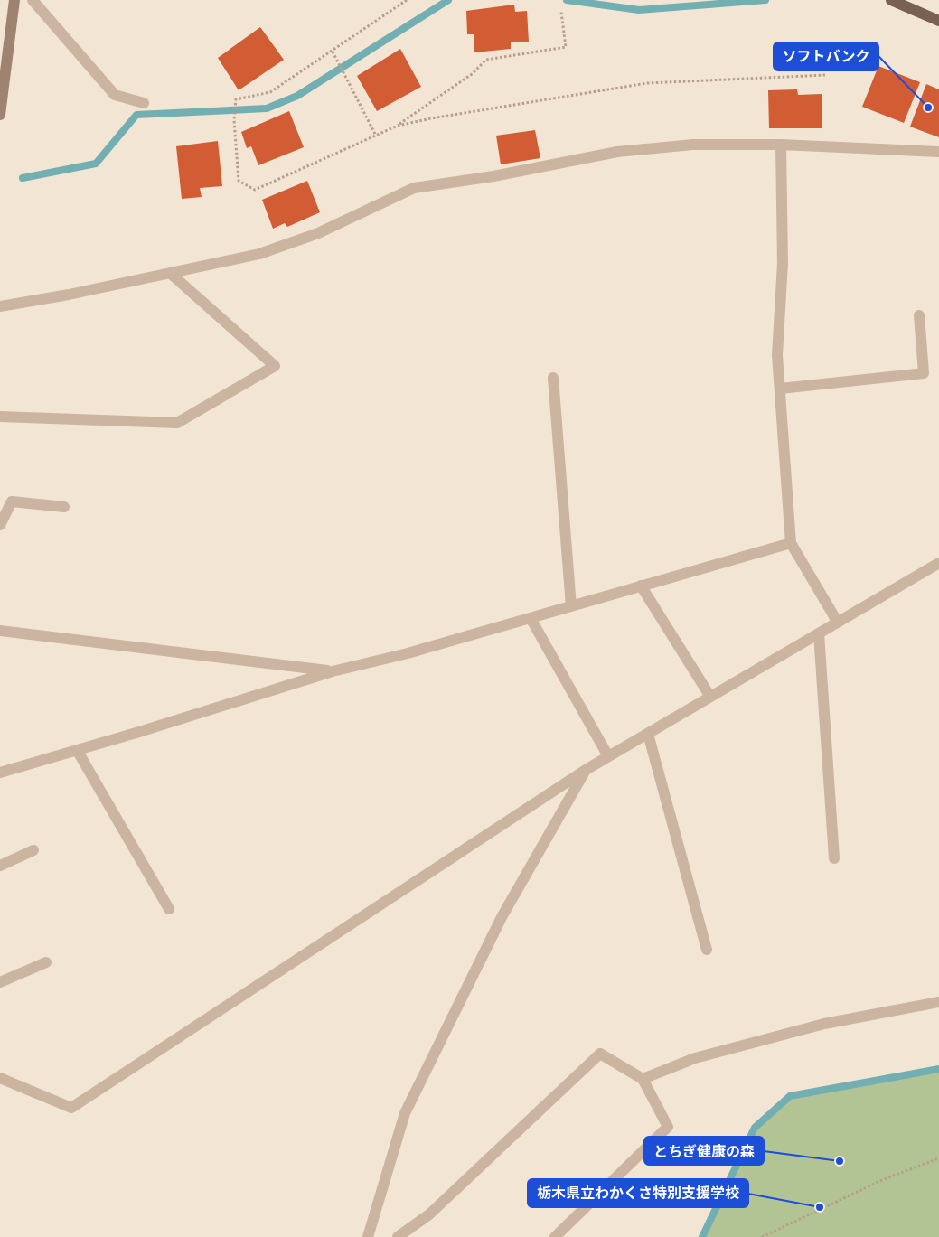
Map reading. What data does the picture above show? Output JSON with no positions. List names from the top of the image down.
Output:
{
  "places": ["ソフトバンク", "とちぎ健康の森", "栃木県立わかくさ特別支援学校"]
}
